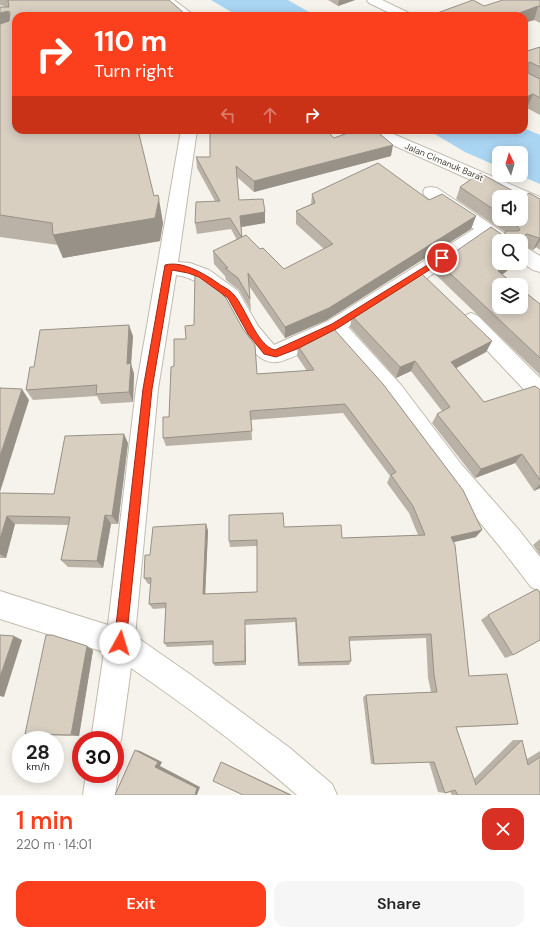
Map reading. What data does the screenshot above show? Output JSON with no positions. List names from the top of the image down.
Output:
{
  "streets": {
    "street": ["Jalan Cimanuk Barat"]
  },
  "north": "top",
  "page": {
    "turn": ["110 m", "Turn right"],
    "speed": "28 km/h",
    "limit": "30",
    "heading": ["1 min", "220 m · 14:01"],
    "buttons": ["Exit", "Share"]
  }
}
